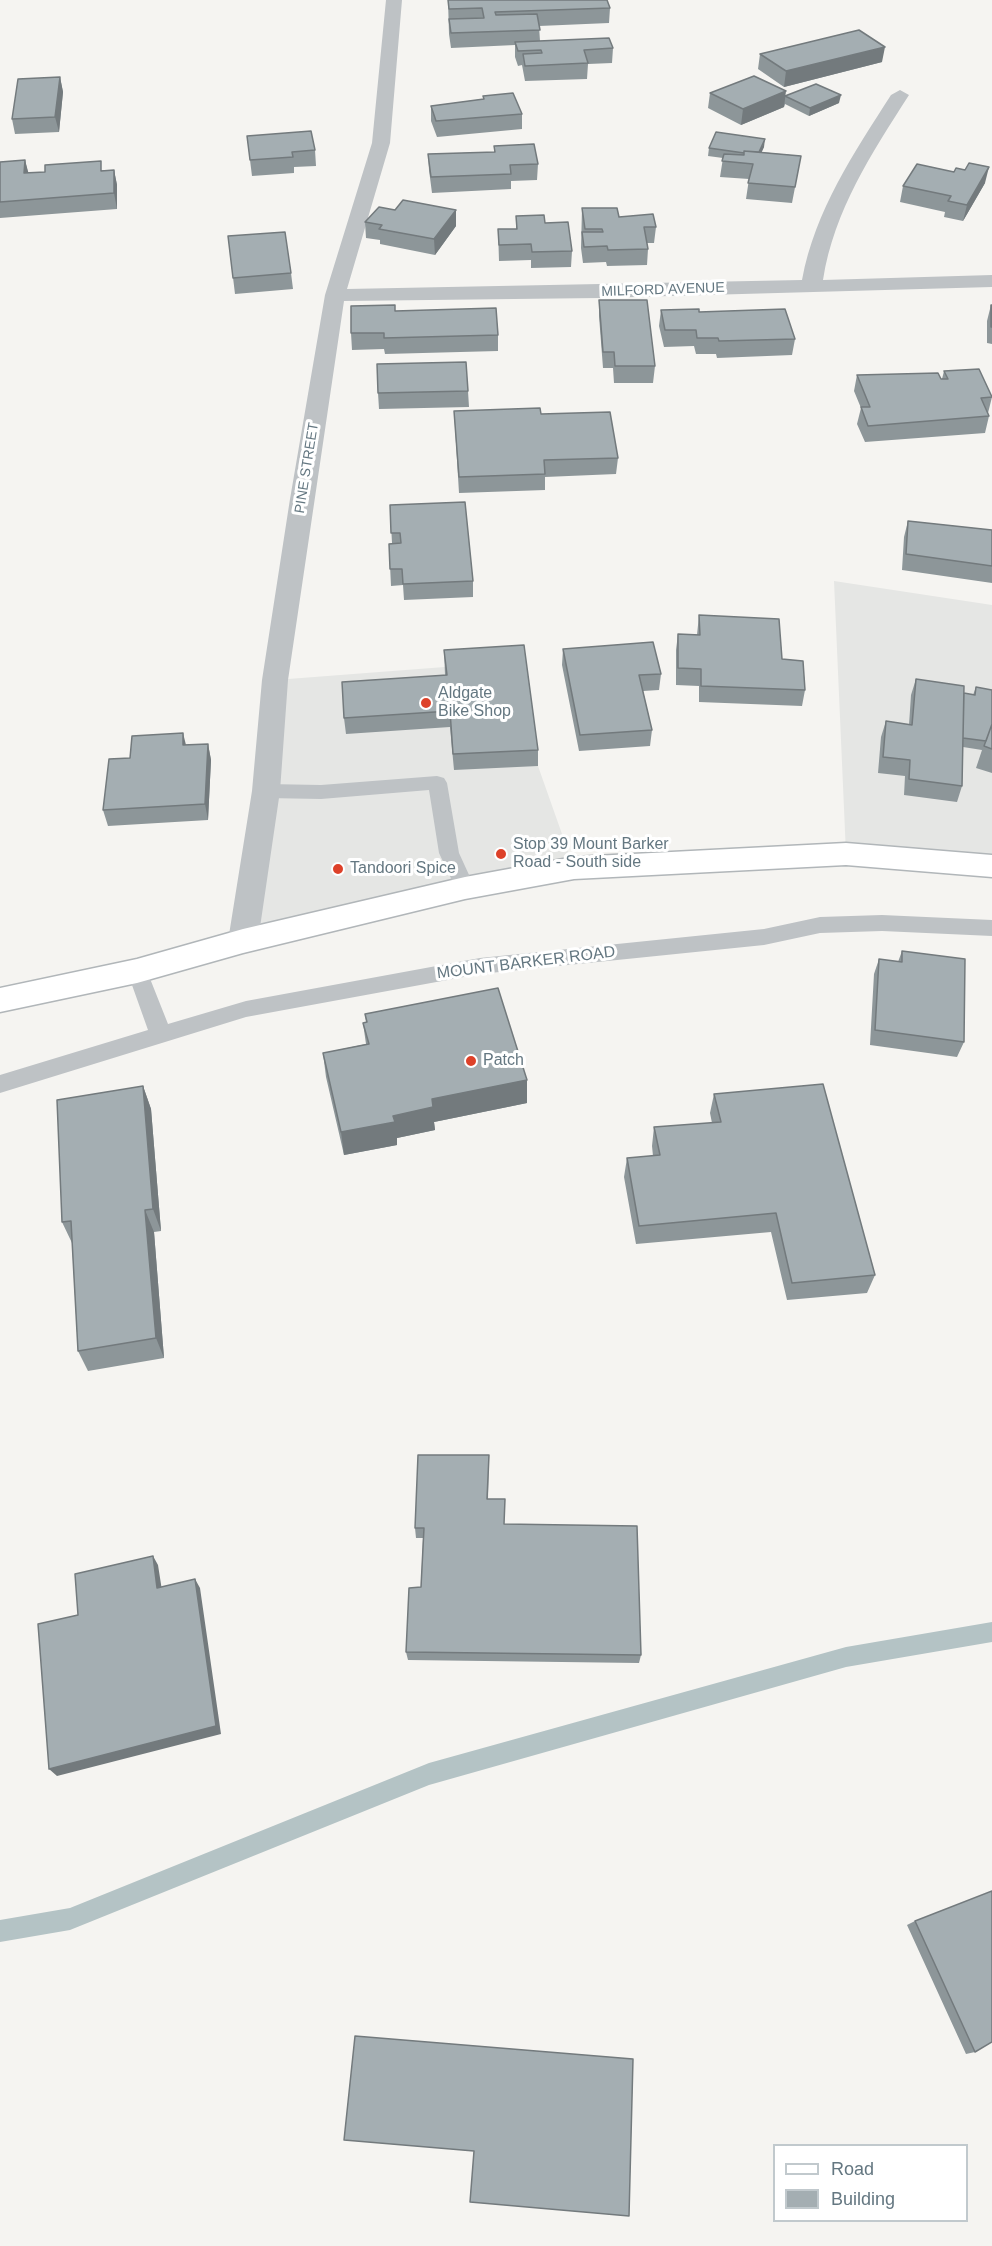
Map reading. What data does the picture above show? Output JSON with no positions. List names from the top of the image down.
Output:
{
  "streets": {
    "street": ["MILFORD AVENUE", "PINE STREET"],
    "lane": ["MOUNT BARKER ROAD"]
  },
  "crossings": [
    ["MILFORD AVENUE", "PINE STREET"]
  ],
  "places": [
    "Aldgate Bike Shop",
    "Stop 39 Mount Barker Road - South side",
    "Tandoori Spice",
    "Patch"
  ],
  "legend": ["Road", "Building"]
}
